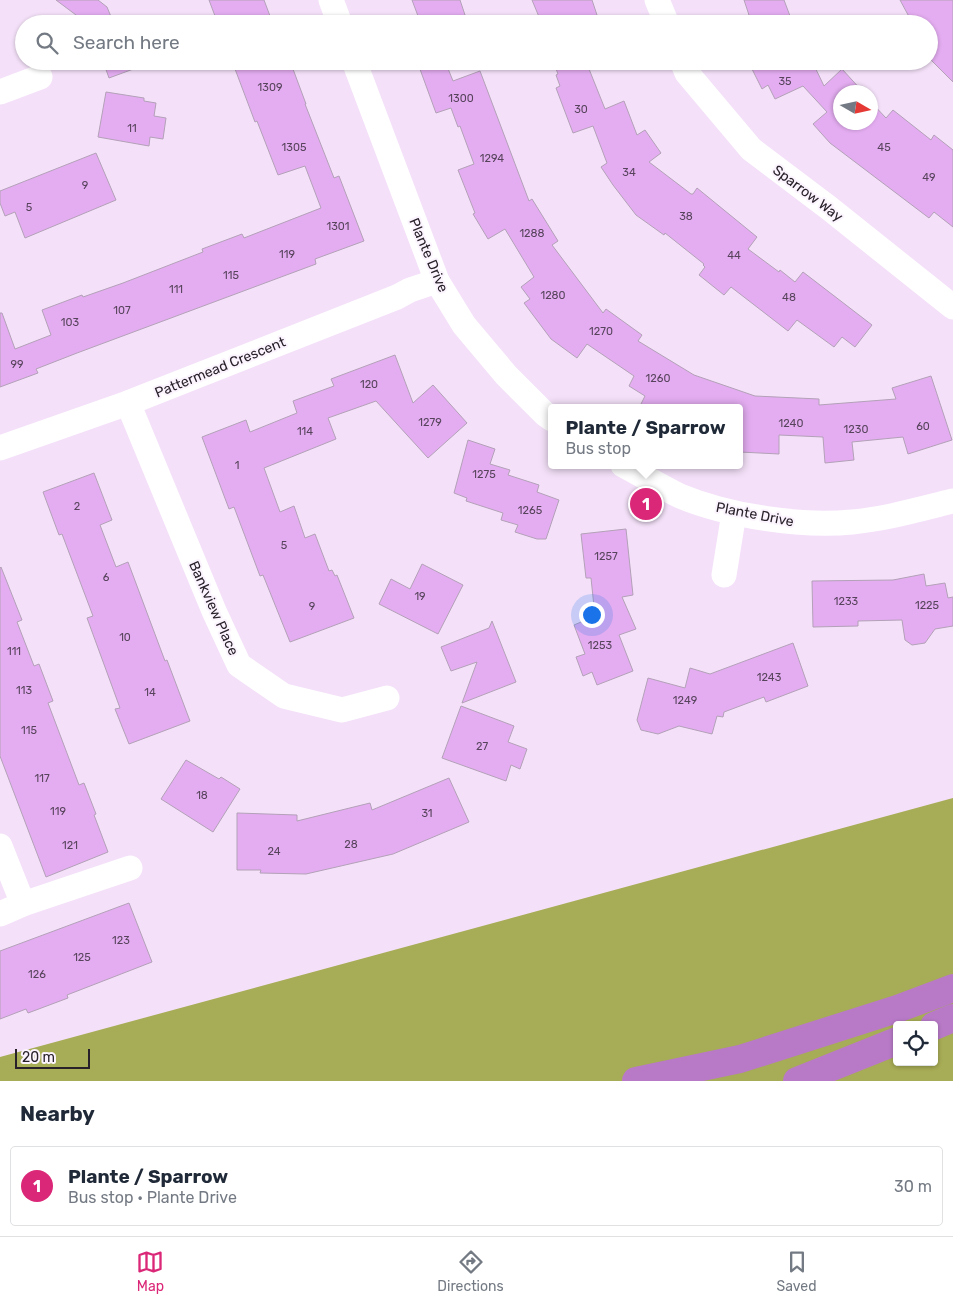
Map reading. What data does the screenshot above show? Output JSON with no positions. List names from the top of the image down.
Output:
{
  "streets": {
    "street": [
      "Sparrow Way",
      "Plante Drive",
      "Pattermead Crescent",
      "Bankview Place"
    ]
  },
  "crossings": [
    ["Plante Drive", "Pattermead Crescent"],
    ["Pattermead Crescent", "Bankview Place"]
  ],
  "house_numbers": [
    "35",
    "1309",
    "1300",
    "30",
    "11",
    "1305",
    "45",
    "1294",
    "34",
    "49",
    "9",
    "5",
    "38",
    "1301",
    "1288",
    "119",
    "44",
    "115",
    "111",
    "1280",
    "48",
    "107",
    "103",
    "1270",
    "99",
    "1260",
    "120",
    "1279",
    "1240",
    "60",
    "1230",
    "114",
    "1",
    "1275",
    "2",
    "1265",
    "5",
    "1257",
    "6",
    "19",
    "1233",
    "1225",
    "9",
    "10",
    "1253",
    "111",
    "1243",
    "113",
    "14",
    "1249",
    "115",
    "27",
    "117",
    "18",
    "119",
    "31",
    "28",
    "121",
    "24",
    "123",
    "125",
    "126"
  ],
  "scale_bar": "20 m",
  "north": "right",
  "page": {
    "search": "Search here",
    "popup": ["Plante / Sparrow", "Bus stop"],
    "pins": "1",
    "scale": "20 m",
    "heading": "Nearby",
    "list": [
      {
        "mark": "1",
        "name": "Plante / Sparrow",
        "note": "Bus stop · Plante Drive",
        "value": "30 m"
      }
    ],
    "nav": ["Map", "Directions", "Saved"]
  }
}
